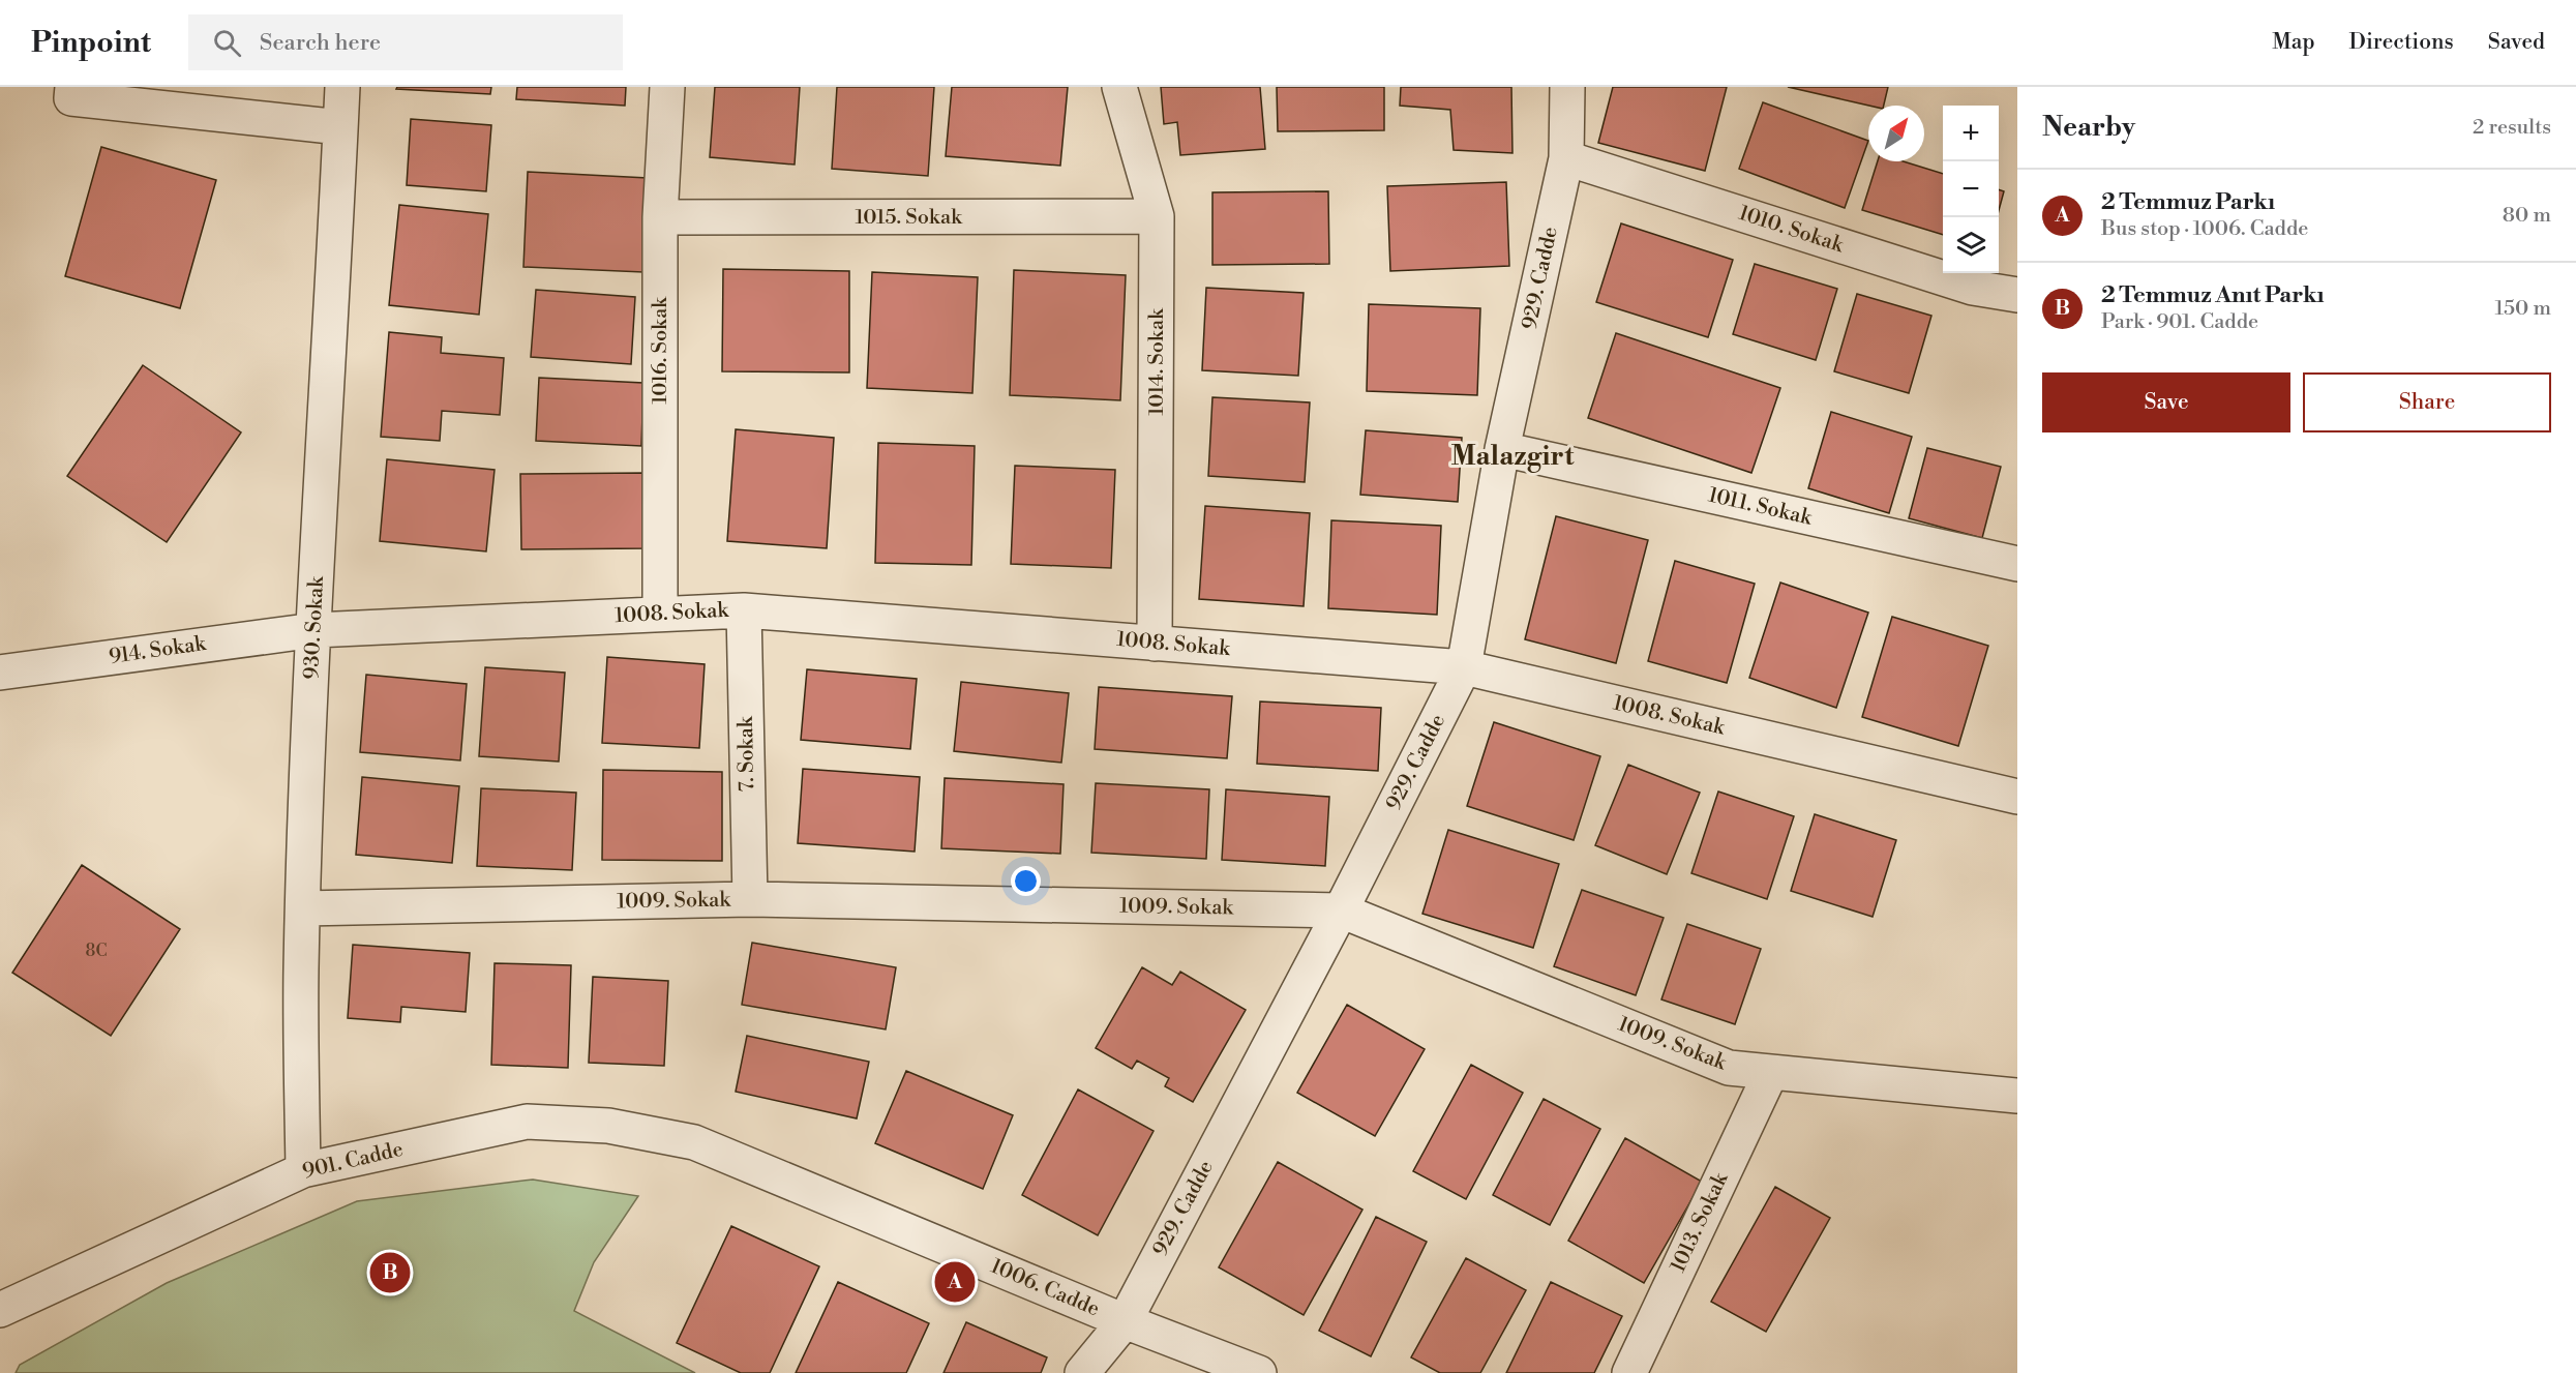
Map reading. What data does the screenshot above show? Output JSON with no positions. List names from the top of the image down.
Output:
{
  "streets": {
    "street": [
      "1015. Sokak",
      "1010. Sokak",
      "929. Cadde",
      "1016. Sokak",
      "1014. Sokak",
      "1011. Sokak",
      "1008. Sokak",
      "930. Sokak",
      "914. Sokak",
      "7. Sokak",
      "1009. Sokak",
      "901. Cadde",
      "1013. Sokak",
      "1006. Cadde"
    ]
  },
  "crossings": [
    ["1015. Sokak", "1016. Sokak"],
    ["1015. Sokak", "1014. Sokak"],
    ["1010. Sokak", "929. Cadde"],
    ["929. Cadde", "1011. Sokak"],
    ["929. Cadde", "1008. Sokak"],
    ["929. Cadde", "1009. Sokak"],
    ["929. Cadde", "1006. Cadde"],
    ["1016. Sokak", "1008. Sokak"],
    ["1014. Sokak", "1008. Sokak"],
    ["1008. Sokak", "930. Sokak"],
    ["1008. Sokak", "914. Sokak"],
    ["1008. Sokak", "7. Sokak"],
    ["930. Sokak", "914. Sokak"],
    ["930. Sokak", "1009. Sokak"],
    ["930. Sokak", "901. Cadde"],
    ["7. Sokak", "1009. Sokak"],
    ["1009. Sokak", "1013. Sokak"],
    ["901. Cadde", "1006. Cadde"]
  ],
  "districts": ["Malazgirt"],
  "house_numbers": ["8C"],
  "north": "top right",
  "page": {
    "header": "Pinpoint",
    "search": "Search here",
    "nav": ["Map", "Directions", "Saved"],
    "heading": ["Nearby", "2 results"],
    "map_buttons": ["+", "−"],
    "list": [
      {
        "mark": "A",
        "name": "2 Temmuz Parkı",
        "note": "Bus stop · 1006. Cadde",
        "value": "80 m"
      },
      {
        "mark": "B",
        "name": "2 Temmuz Anıt Parkı",
        "note": "Park · 901. Cadde",
        "value": "150 m"
      }
    ],
    "buttons": ["Save", "Share"],
    "pins": ["B", "A"]
  }
}
